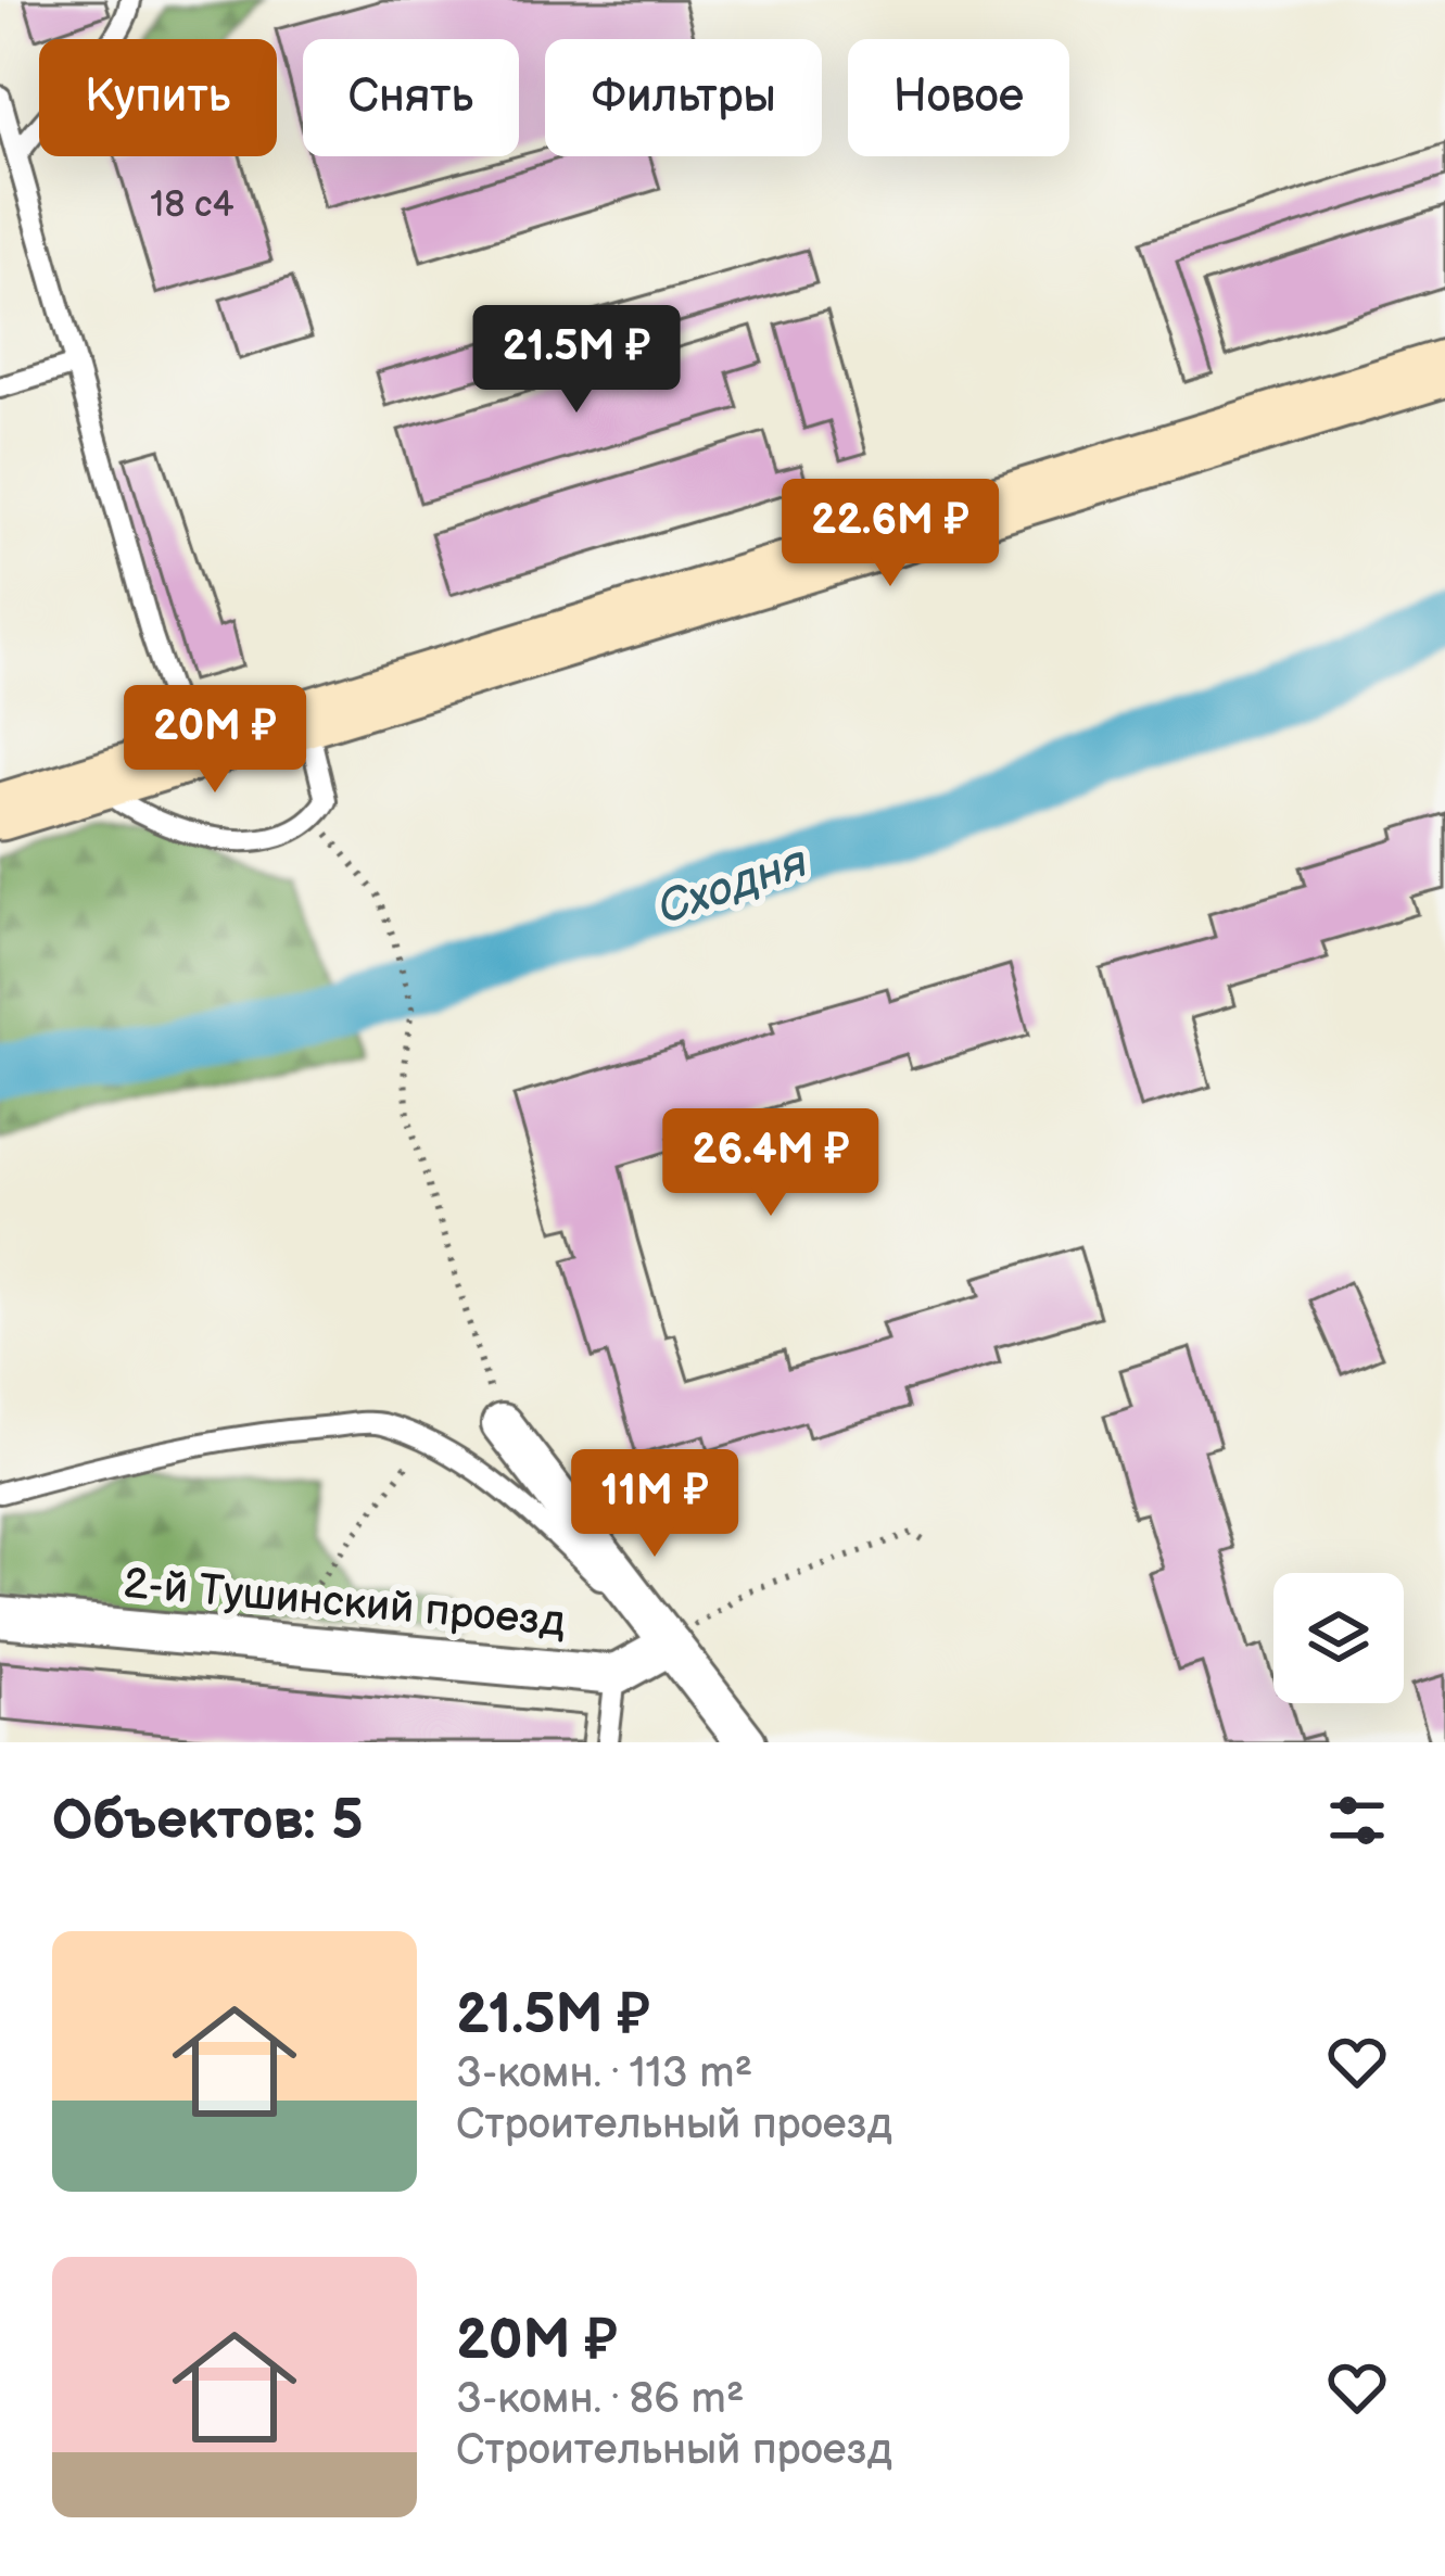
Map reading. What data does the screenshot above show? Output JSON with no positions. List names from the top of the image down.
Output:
{
  "streets": {
    "street": ["2-й Тушинский проезд"]
  },
  "water": ["Сходня"],
  "house_numbers": ["18 с4"],
  "page": {
    "chip": [
      "Купить",
      "Снять",
      "Фильтры",
      "Новое"
    ],
    "price": [
      "21.5M ₽",
      "22.6M ₽",
      "20M ₽",
      "26.4M ₽",
      "11M ₽"
    ],
    "heading": "Объектов: 5",
    "list": [
      {
        "name": "21.5M ₽",
        "note": "3-комн. · 113 m² · Строительный проезд"
      },
      {
        "name": "20M ₽",
        "note": "3-комн. · 86 m² · Строительный проезд"
      }
    ]
  }
}
